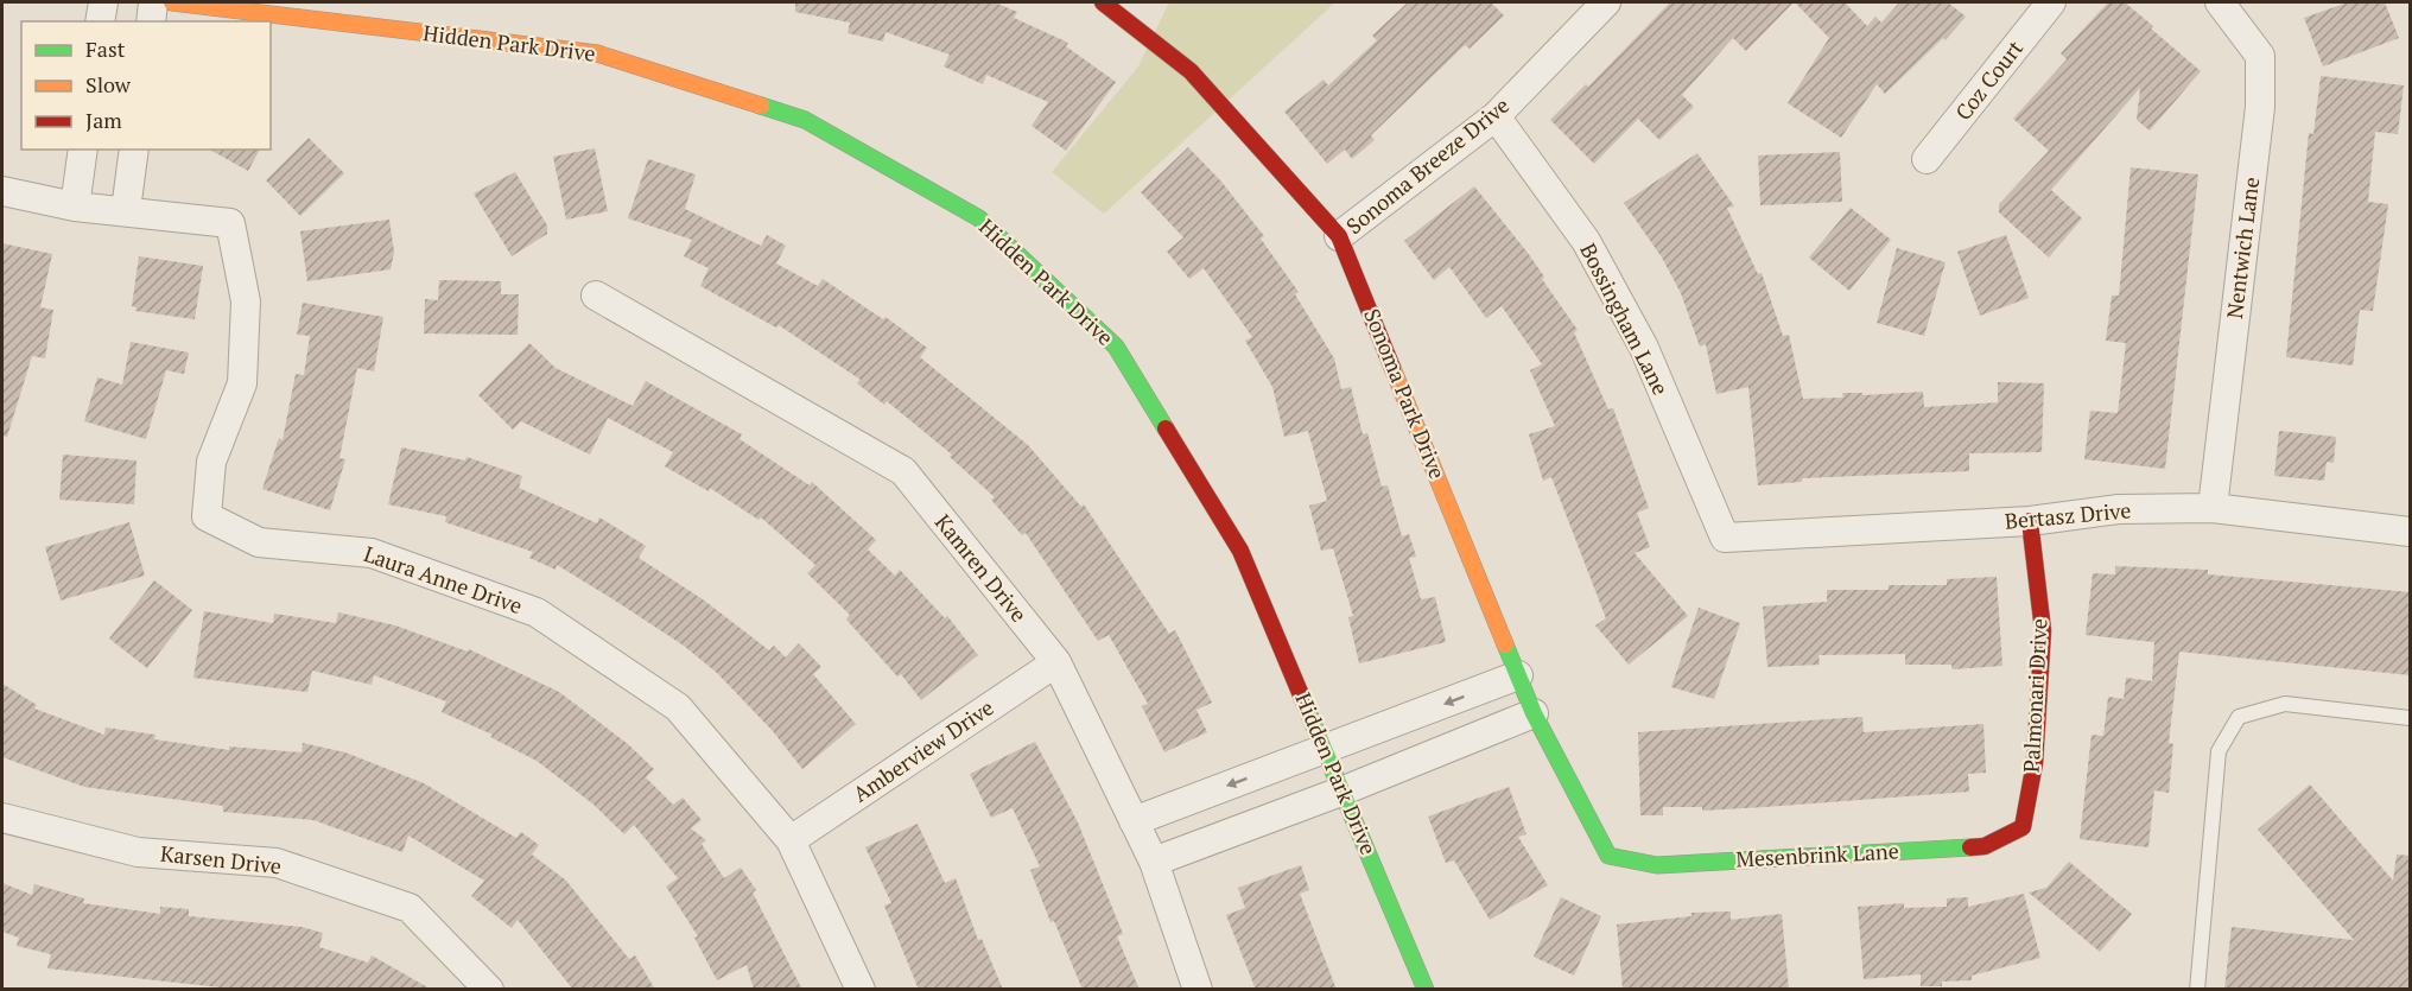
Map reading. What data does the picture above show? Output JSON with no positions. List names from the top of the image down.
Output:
{
  "streets": {
    "street": [
      "Hidden Park Drive",
      "Coz Court",
      "Sonoma Breeze Drive",
      "Nentwich Lane",
      "Bossingham Lane",
      "Sonoma Park Drive",
      "Bertasz Drive",
      "Kamren Drive",
      "Laura Anne Drive",
      "Palmonari Drive",
      "Amberview Drive",
      "Mesenbrink Lane",
      "Karsen Drive"
    ]
  },
  "crossings": [
    ["Sonoma Breeze Drive", "Bossingham Lane"],
    ["Sonoma Breeze Drive", "Sonoma Park Drive"],
    ["Nentwich Lane", "Bertasz Drive"],
    ["Bossingham Lane", "Bertasz Drive"],
    ["Sonoma Park Drive", "Mesenbrink Lane"],
    ["Bertasz Drive", "Palmonari Drive"],
    ["Kamren Drive", "Amberview Drive"],
    ["Laura Anne Drive", "Amberview Drive"],
    ["Palmonari Drive", "Mesenbrink Lane"]
  ],
  "legend": ["Fast", "Slow", "Jam"]
}
